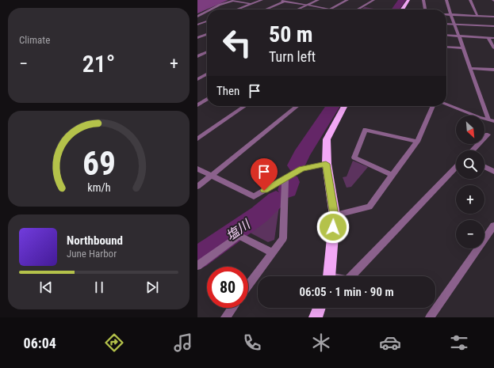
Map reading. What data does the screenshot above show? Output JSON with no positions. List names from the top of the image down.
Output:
{
  "water": ["塩川"],
  "north": "bottom right",
  "page": {
    "tile": "Climate",
    "turn": ["50 m", "Turn left"],
    "heat": ["−", "21°", "+"],
    "then": "Then",
    "map_buttons": ["+", "−"],
    "song": ["Northbound", "June Harbor"],
    "limit": "80",
    "trip": "06:05 · 1 min · 90 m",
    "tabs": "06:04",
    "gauge": ["69", "km/h"]
  }
}
